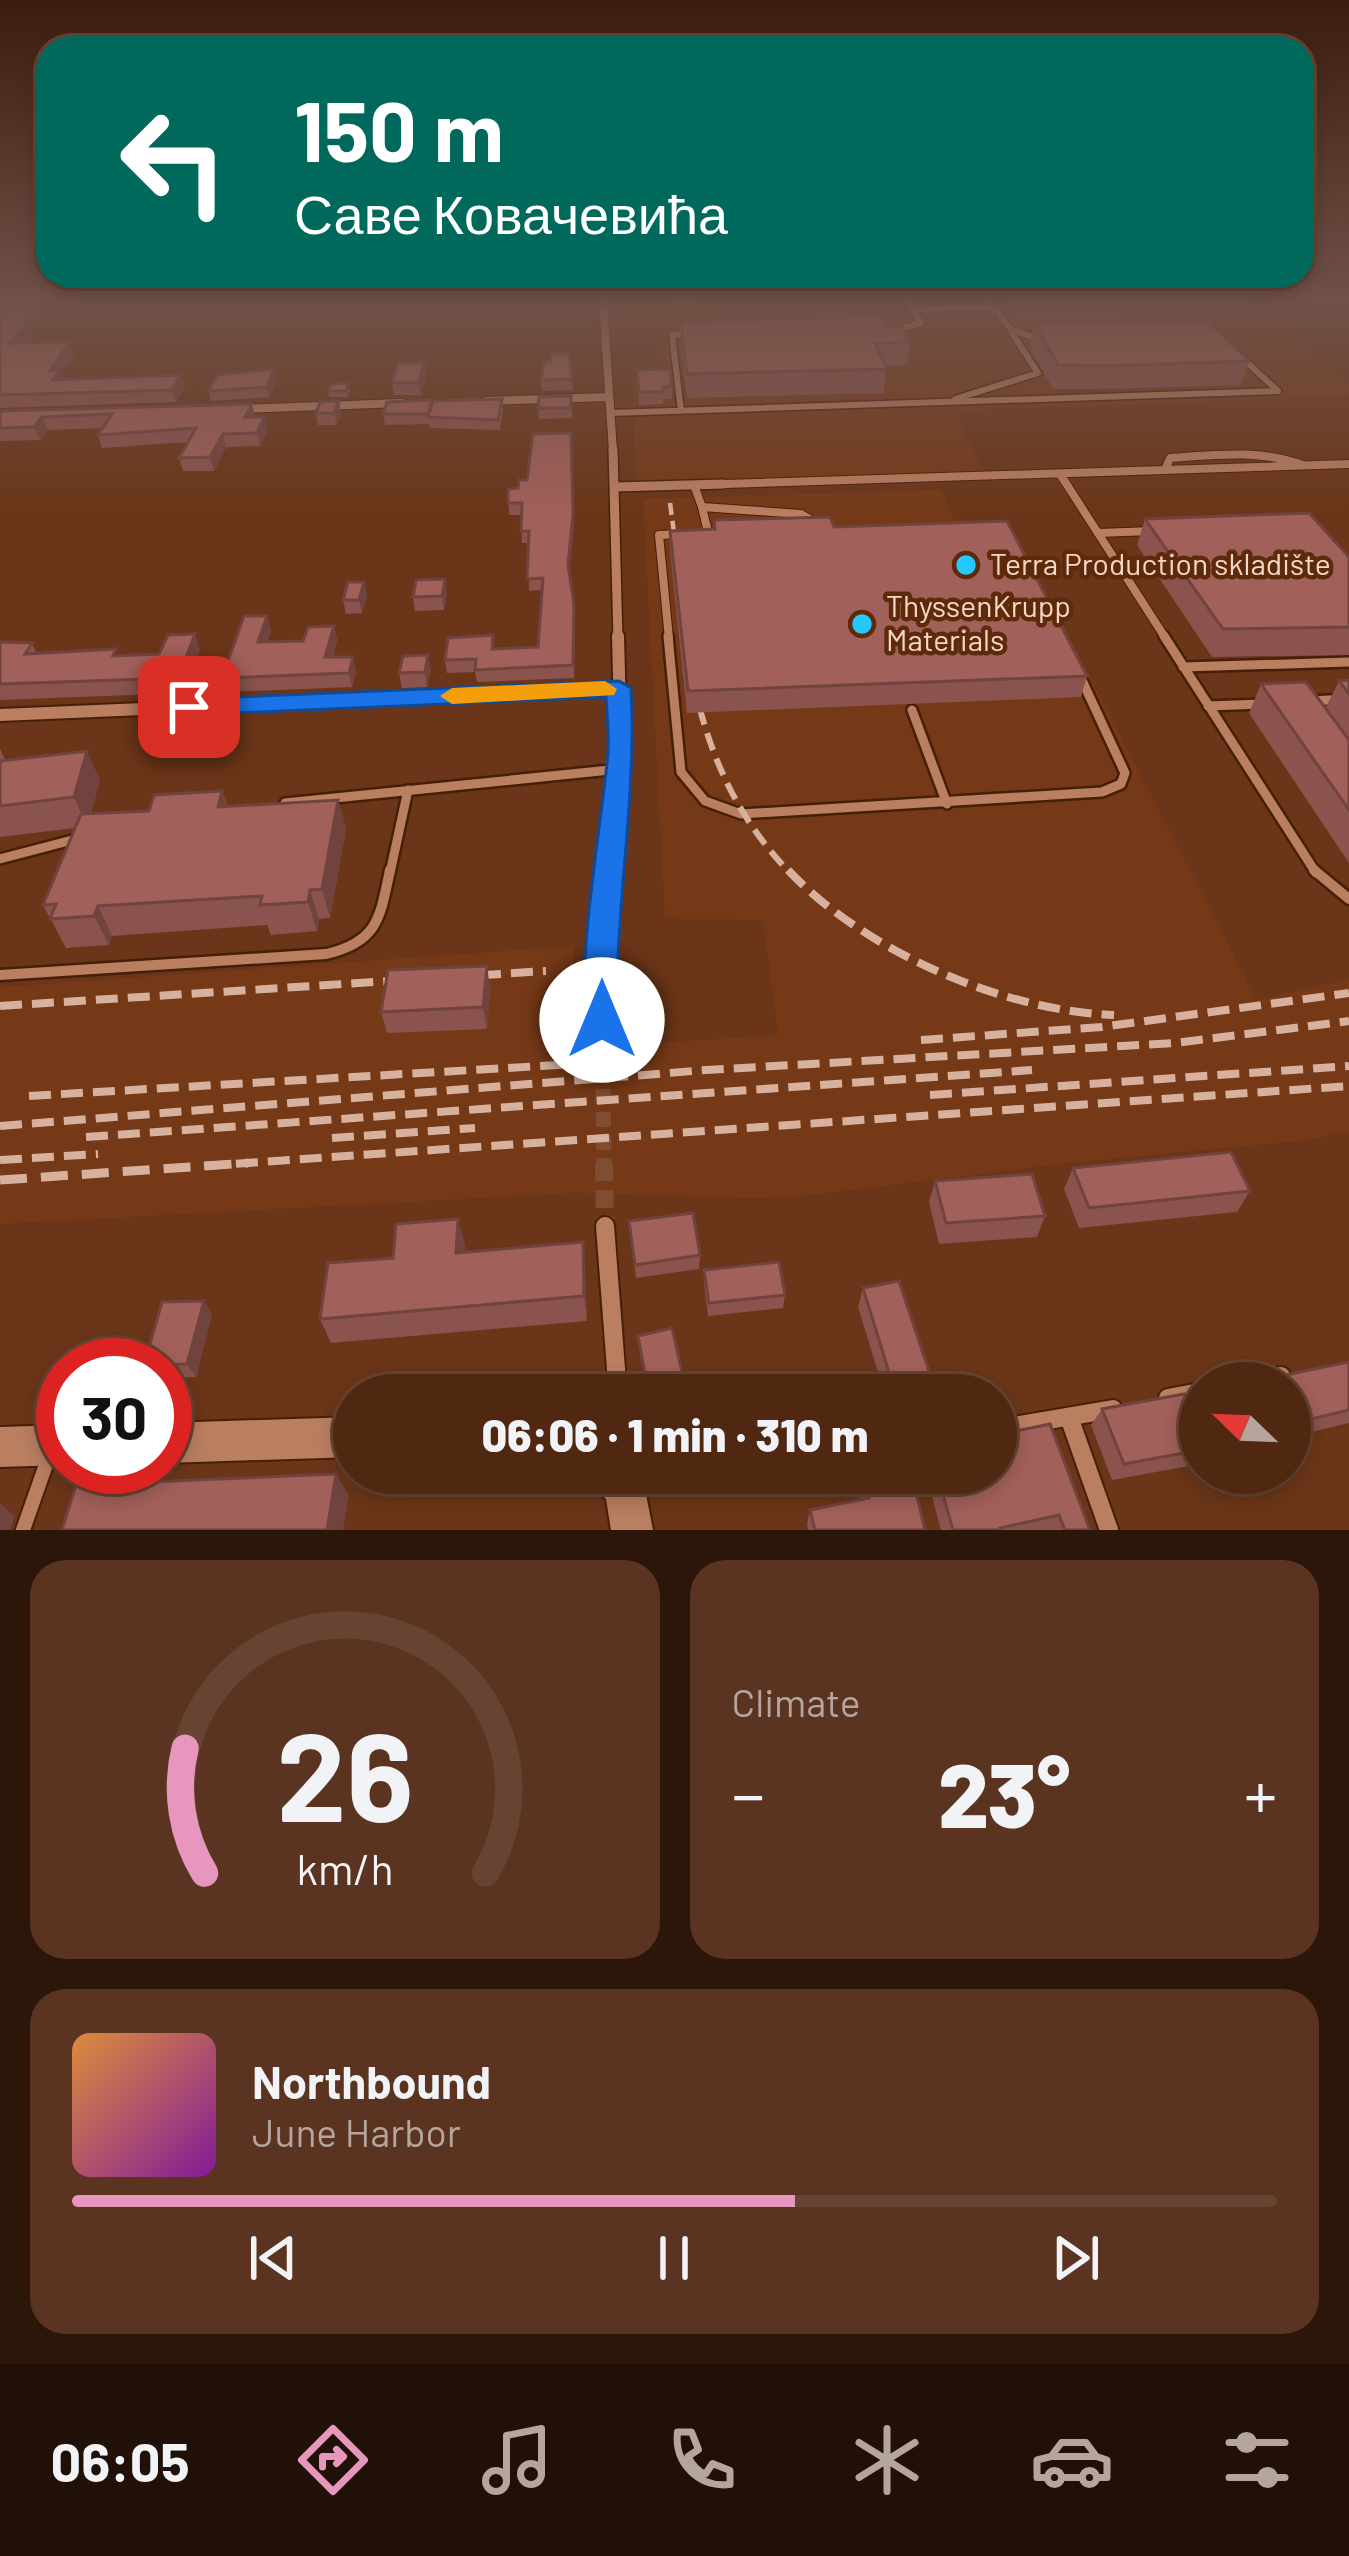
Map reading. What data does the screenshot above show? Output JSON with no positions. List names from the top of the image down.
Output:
{
  "places": ["Terra Production skladište", "ThyssenKrupp Materials"],
  "north": "top left",
  "page": {
    "turn": ["150 m", "Саве Ковачевића"],
    "limit": "30",
    "trip": "06:06 · 1 min · 310 m",
    "tile": "Climate",
    "heat": ["−", "23°", "+"],
    "song": ["Northbound", "June Harbor"],
    "tabs": "06:05",
    "gauge": ["26", "km/h"]
  }
}
